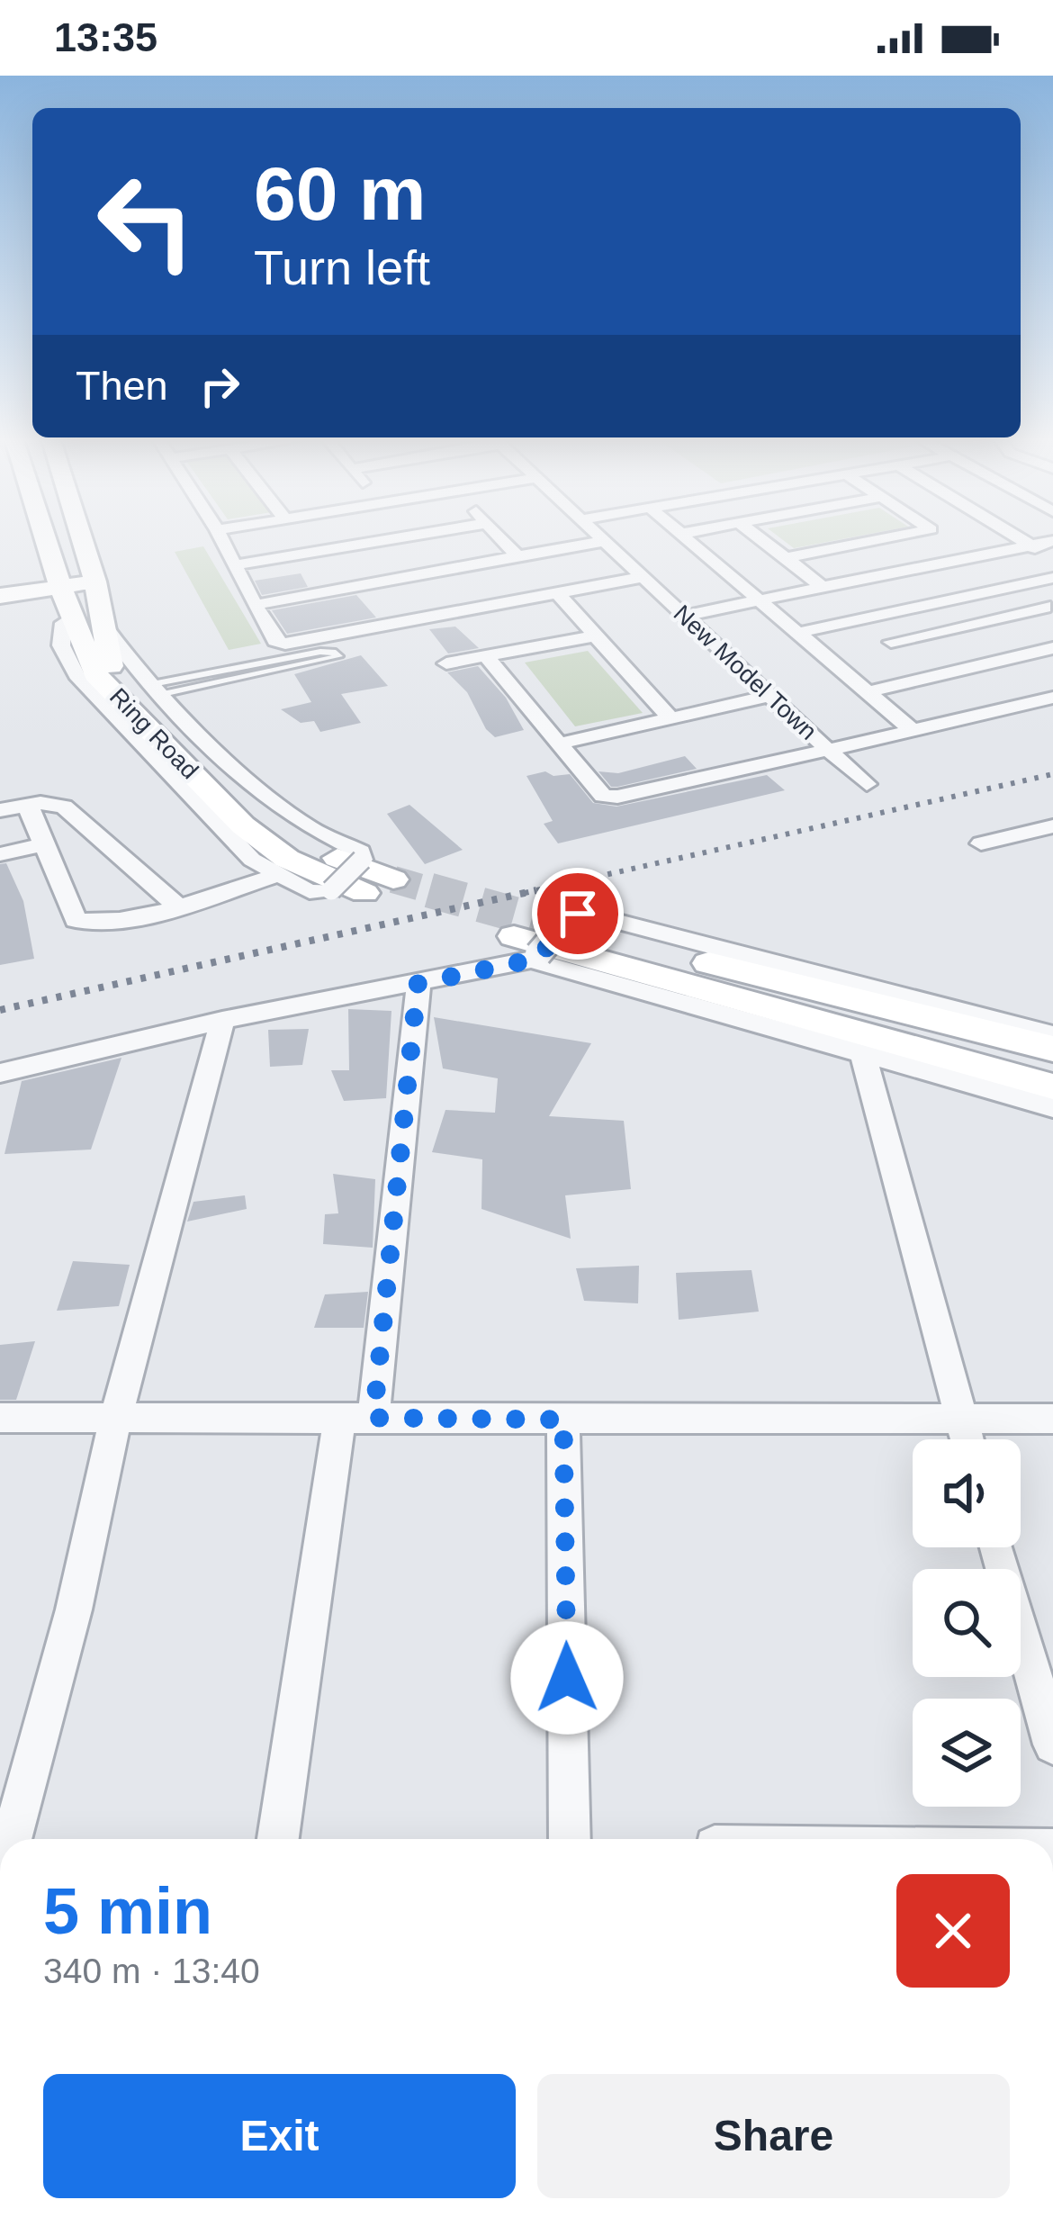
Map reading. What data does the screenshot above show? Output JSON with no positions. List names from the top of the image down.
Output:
{
  "streets": {
    "street": ["New Model Town", "Ring Road"]
  },
  "page": {
    "status": "13:35",
    "turn": ["60 m", "Turn left"],
    "then": "Then",
    "heading": ["5 min", "340 m · 13:40"],
    "buttons": ["Exit", "Share"]
  }
}
